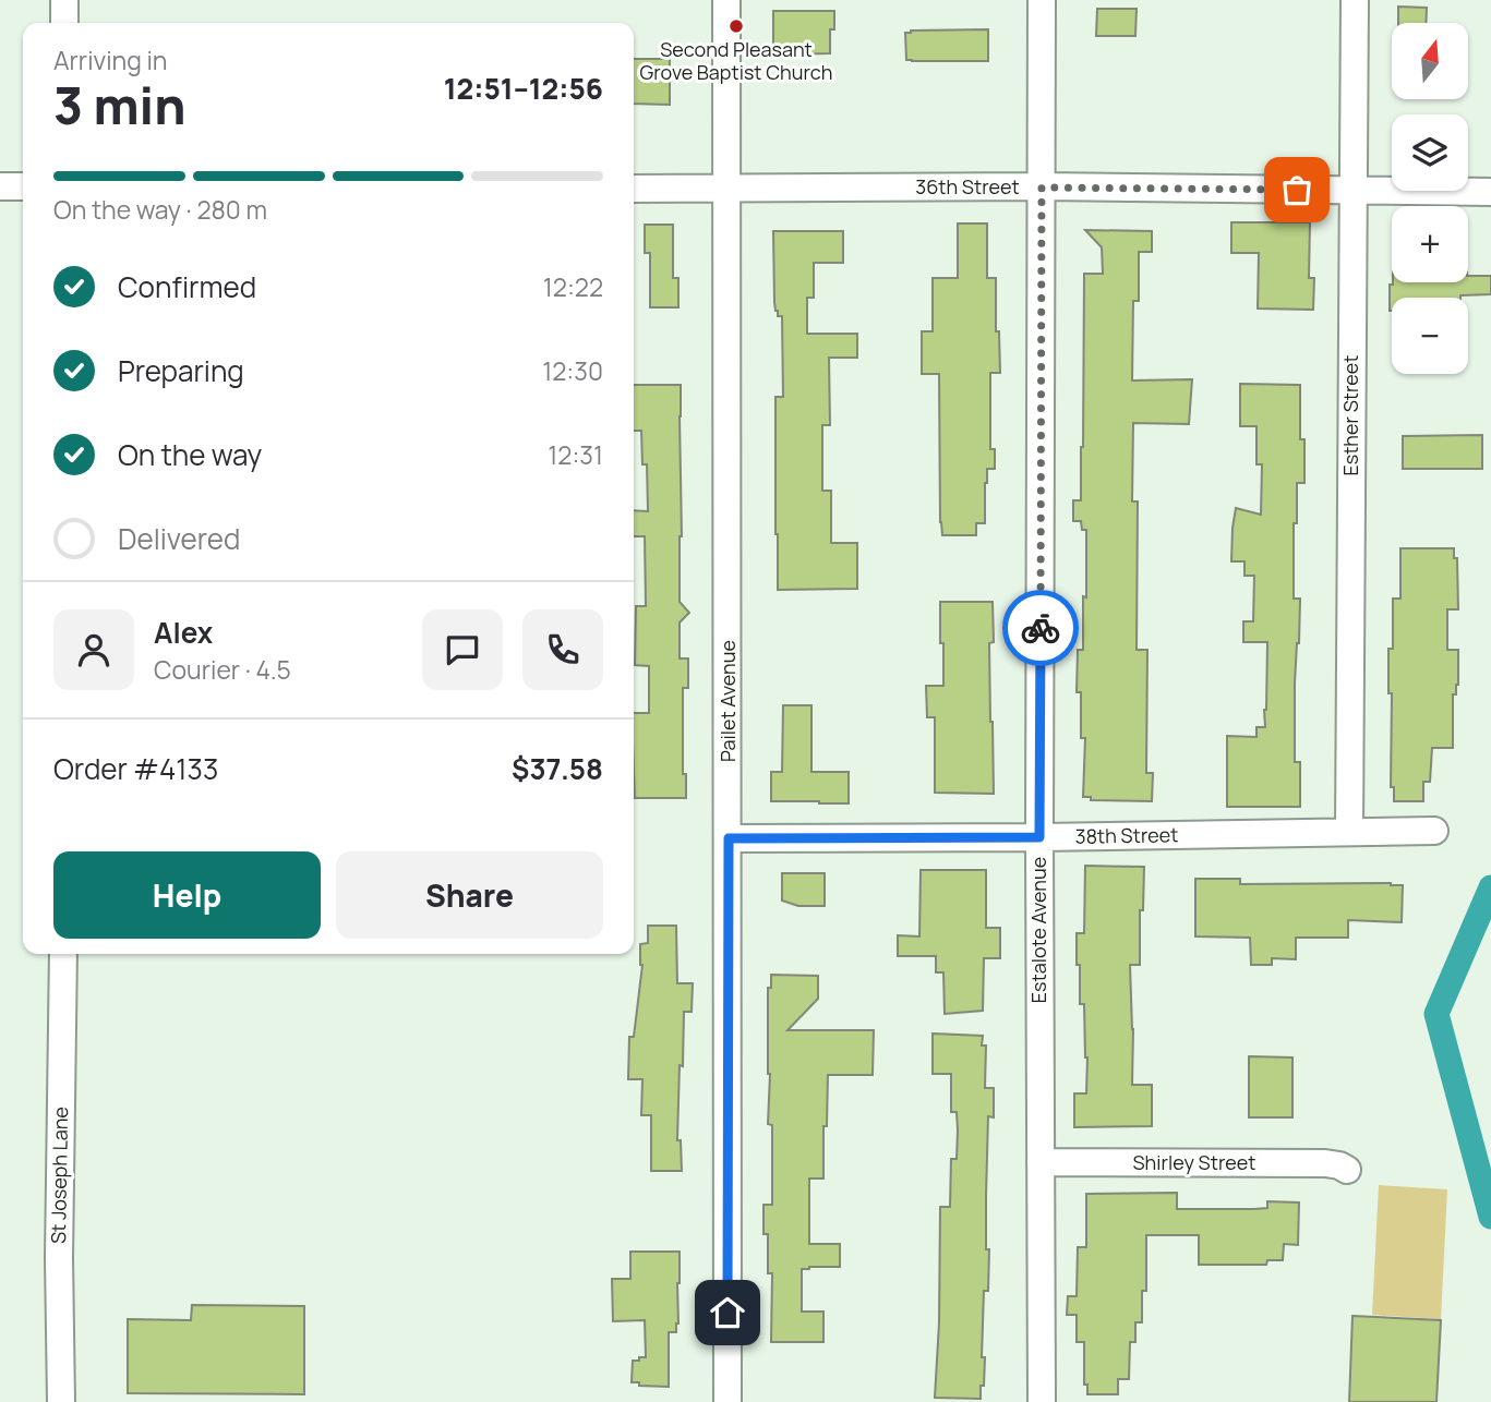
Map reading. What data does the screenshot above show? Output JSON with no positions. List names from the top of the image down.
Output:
{
  "streets": {
    "street": [
      "36th Street",
      "Esther Street",
      "Pailet Avenue",
      "38th Street",
      "Estalote Avenue",
      "Shirley Street",
      "St Joseph Lane"
    ]
  },
  "crossings": [
    ["36th Street", "Esther Street"],
    ["36th Street", "Pailet Avenue"],
    ["36th Street", "Estalote Avenue"],
    ["Esther Street", "38th Street"],
    ["Pailet Avenue", "38th Street"],
    ["38th Street", "Estalote Avenue"],
    ["Estalote Avenue", "Shirley Street"]
  ],
  "places": ["Second Pleasant Grove Baptist Church"],
  "north": "top",
  "page": {
    "map_buttons": ["+", "−"],
    "heading": ["3 min", "Arriving in", "12:51–12:56"],
    "panel": [
      "Alex",
      "Courier · 4.5",
      "Order #4133",
      "$37.58"
    ],
    "bar": "On the way · 280 m",
    "list": [
      ["Confirmed", "12:22"],
      ["Preparing", "12:30"],
      ["On the way", "12:31"],
      "Delivered"
    ],
    "buttons": ["Help", "Share"]
  }
}
